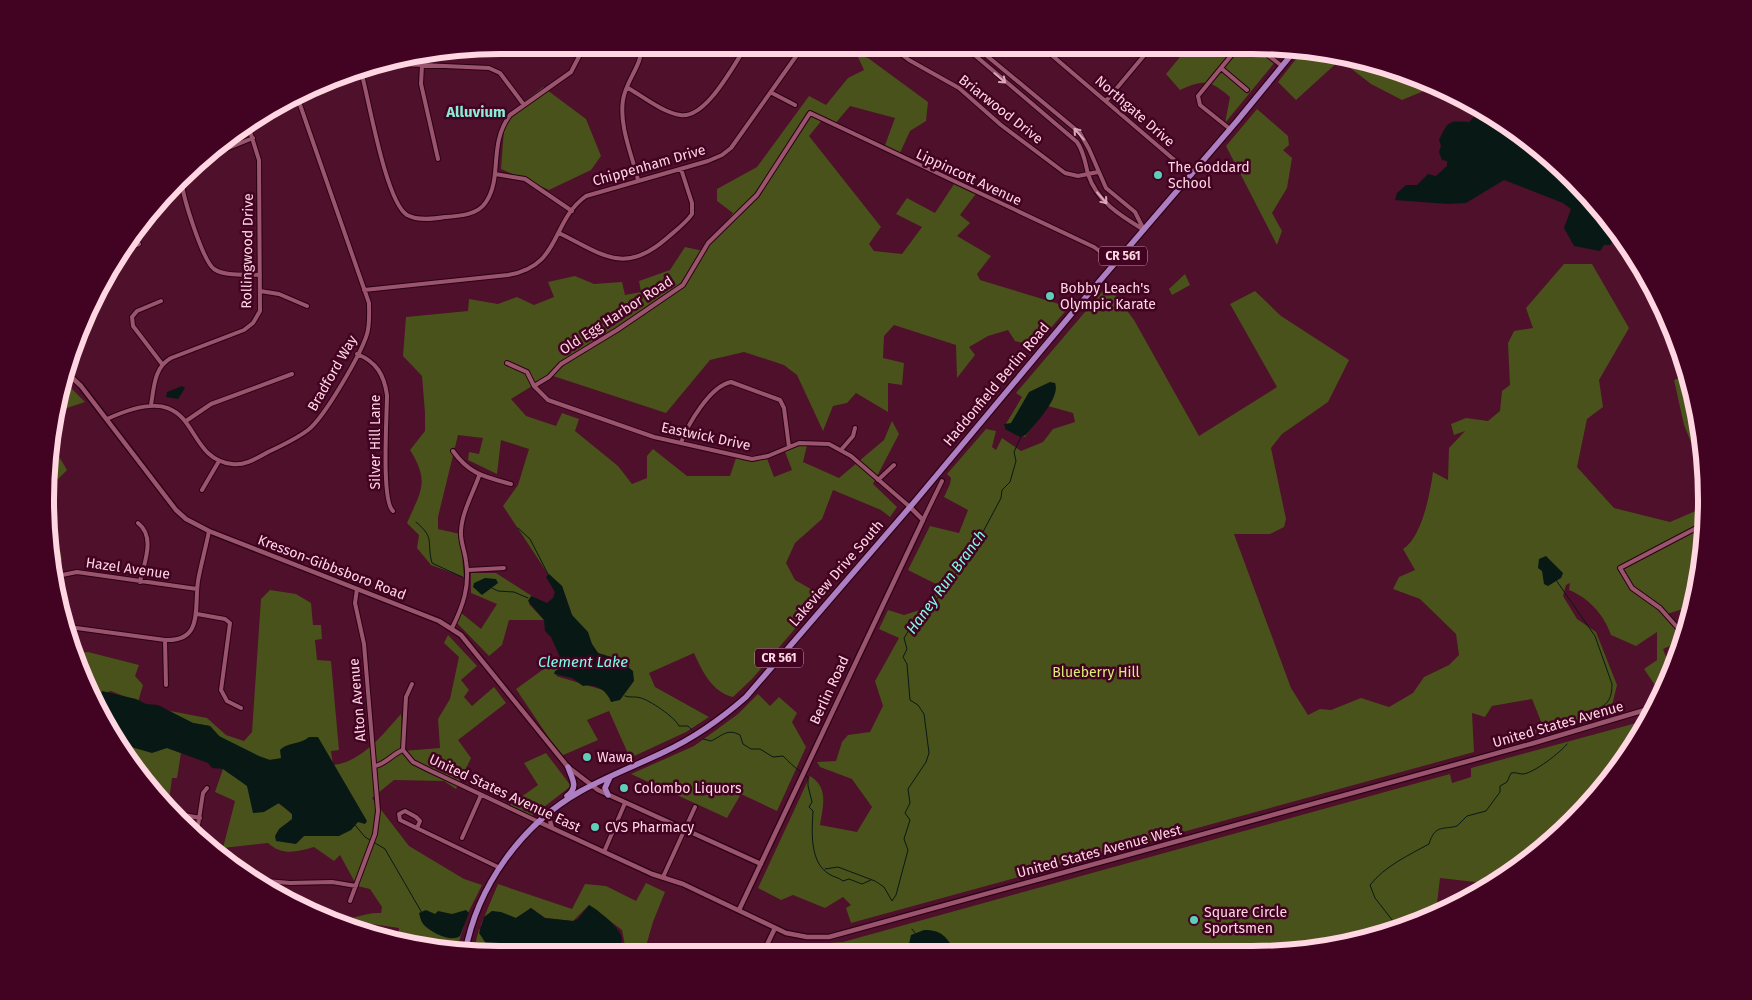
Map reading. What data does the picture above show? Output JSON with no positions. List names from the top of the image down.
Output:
{
  "streets": {
    "main road": ["CR 561", "Haddonfield Berlin Road", "Lakeview Drive South"],
    "street": [
      "Briarwood Drive",
      "Northgate Drive",
      "Chippenham Drive",
      "Lippincott Avenue",
      "Rollingwood Drive",
      "Old Egg Harbor Road",
      "Bradford Way",
      "Eastwick Drive",
      "Silver Hill Lane",
      "Kresson-Gibbsboro Road",
      "Hazel Avenue",
      "Berlin Road",
      "Alton Avenue",
      "United States Avenue",
      "United States Avenue East",
      "United States Avenue West"
    ]
  },
  "crossings": [
    ["Northgate Drive", "Haddonfield Berlin Road"],
    ["Chippenham Drive", "Bradford Way"],
    ["Lippincott Avenue", "Old Egg Harbor Road"],
    ["Lippincott Avenue", "Haddonfield Berlin Road"],
    ["Old Egg Harbor Road", "Eastwick Drive"],
    ["Bradford Way", "Silver Hill Lane"],
    ["Haddonfield Berlin Road", "Eastwick Drive"],
    ["Haddonfield Berlin Road", "Lakeview Drive South"],
    ["Eastwick Drive", "Lakeview Drive South"],
    ["Eastwick Drive", "Berlin Road"],
    ["Kresson-Gibbsboro Road", "Lakeview Drive South"],
    ["Kresson-Gibbsboro Road", "Berlin Road"],
    ["Kresson-Gibbsboro Road", "Alton Avenue"],
    ["Lakeview Drive South", "United States Avenue East"],
    ["Berlin Road", "United States Avenue East"],
    ["Berlin Road", "United States Avenue West"],
    ["United States Avenue", "United States Avenue West"],
    ["United States Avenue East", "United States Avenue West"]
  ],
  "districts": ["Alluvium"],
  "water": ["Haney Run Branch", "Clement Lake"],
  "parks": ["Blueberry Hill"],
  "places": [
    "The Goddard School",
    "Bobby Leach's Olympic Karate",
    "Wawa",
    "Colombo Liquors",
    "CVS Pharmacy",
    "Square Circle Sportsmen"
  ]
}
